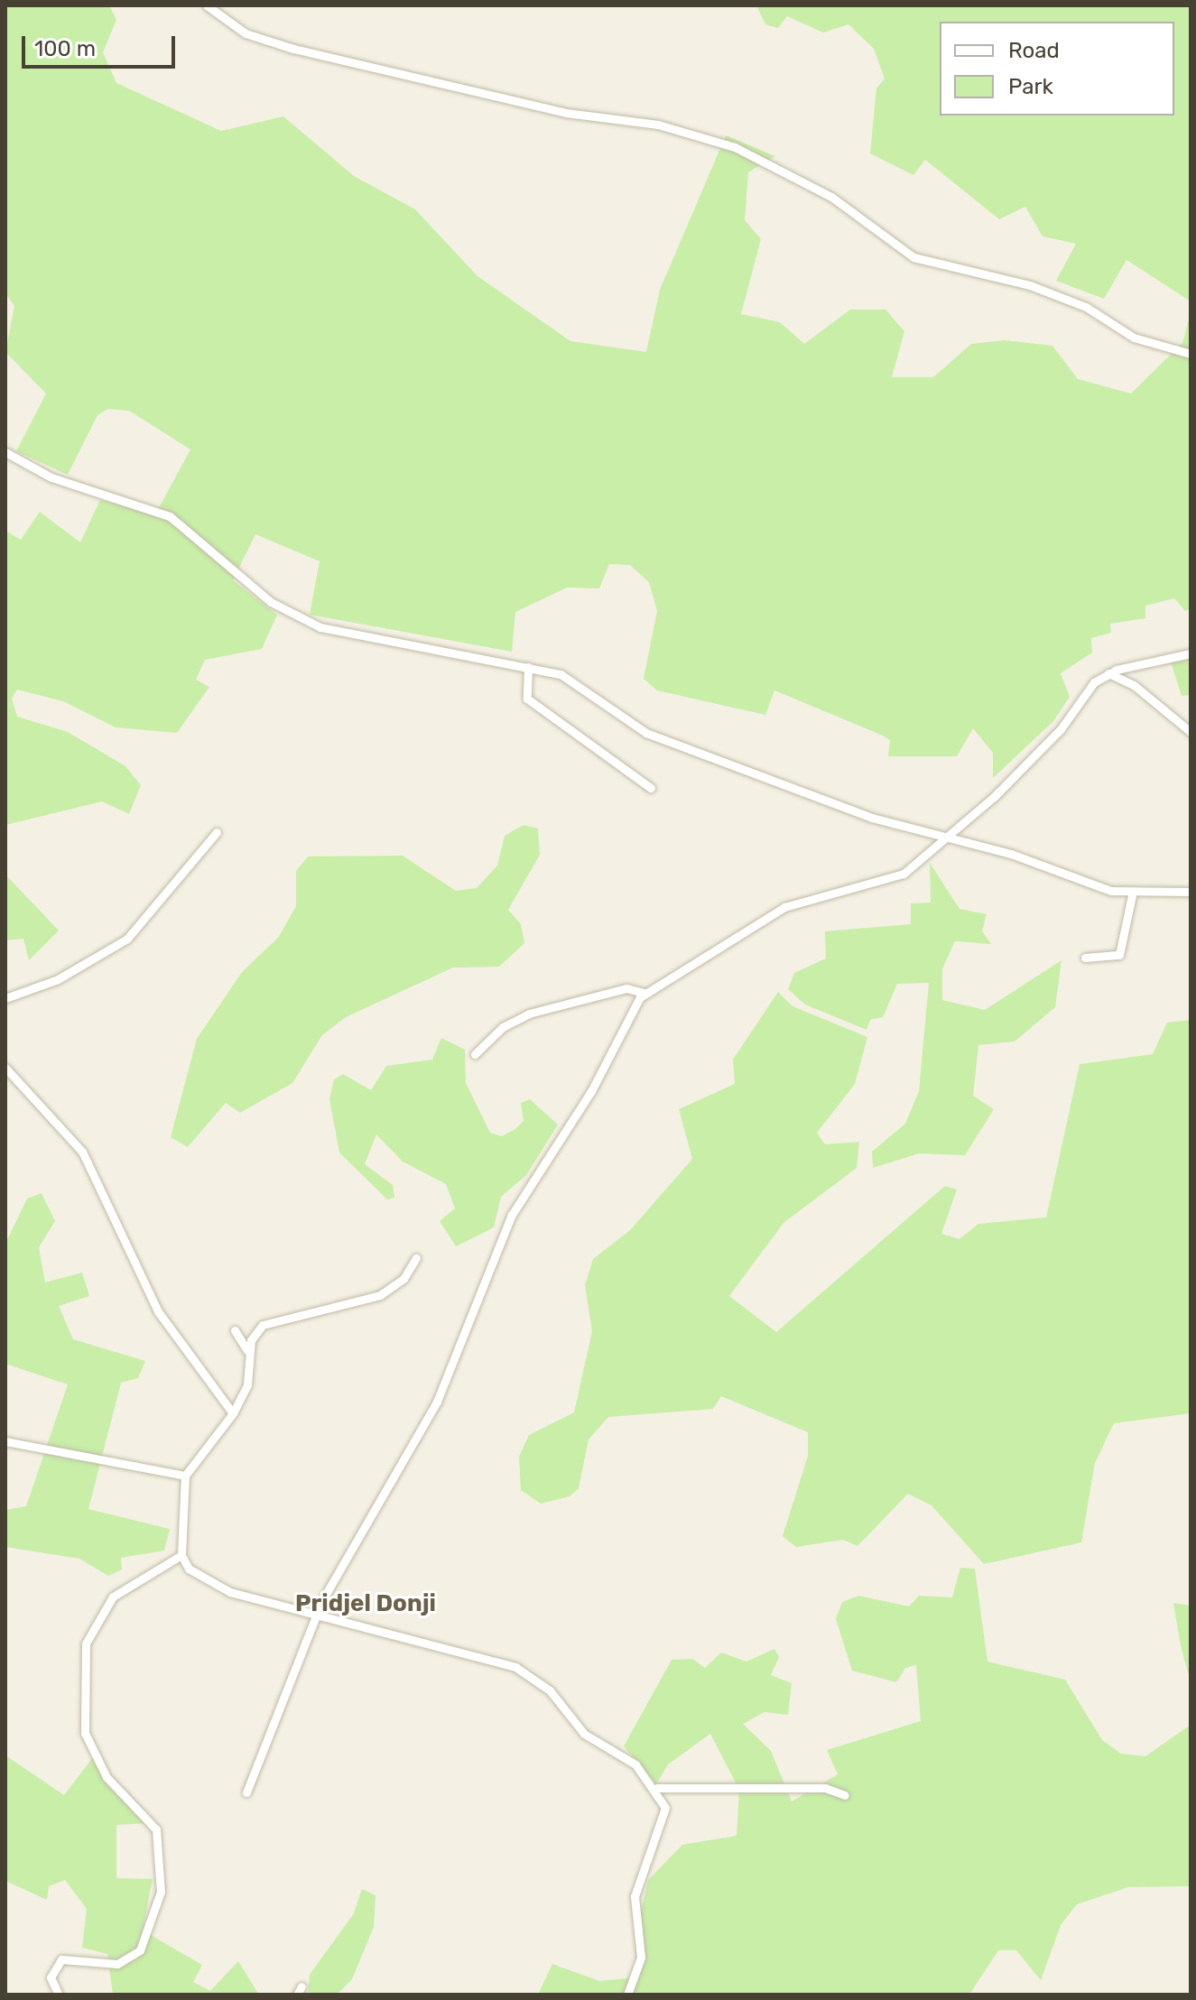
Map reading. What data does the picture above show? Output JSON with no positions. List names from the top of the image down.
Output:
{
  "districts": ["Pridjel Donji"],
  "legend": ["Road", "Park"],
  "scale_bar": "100 m"
}
